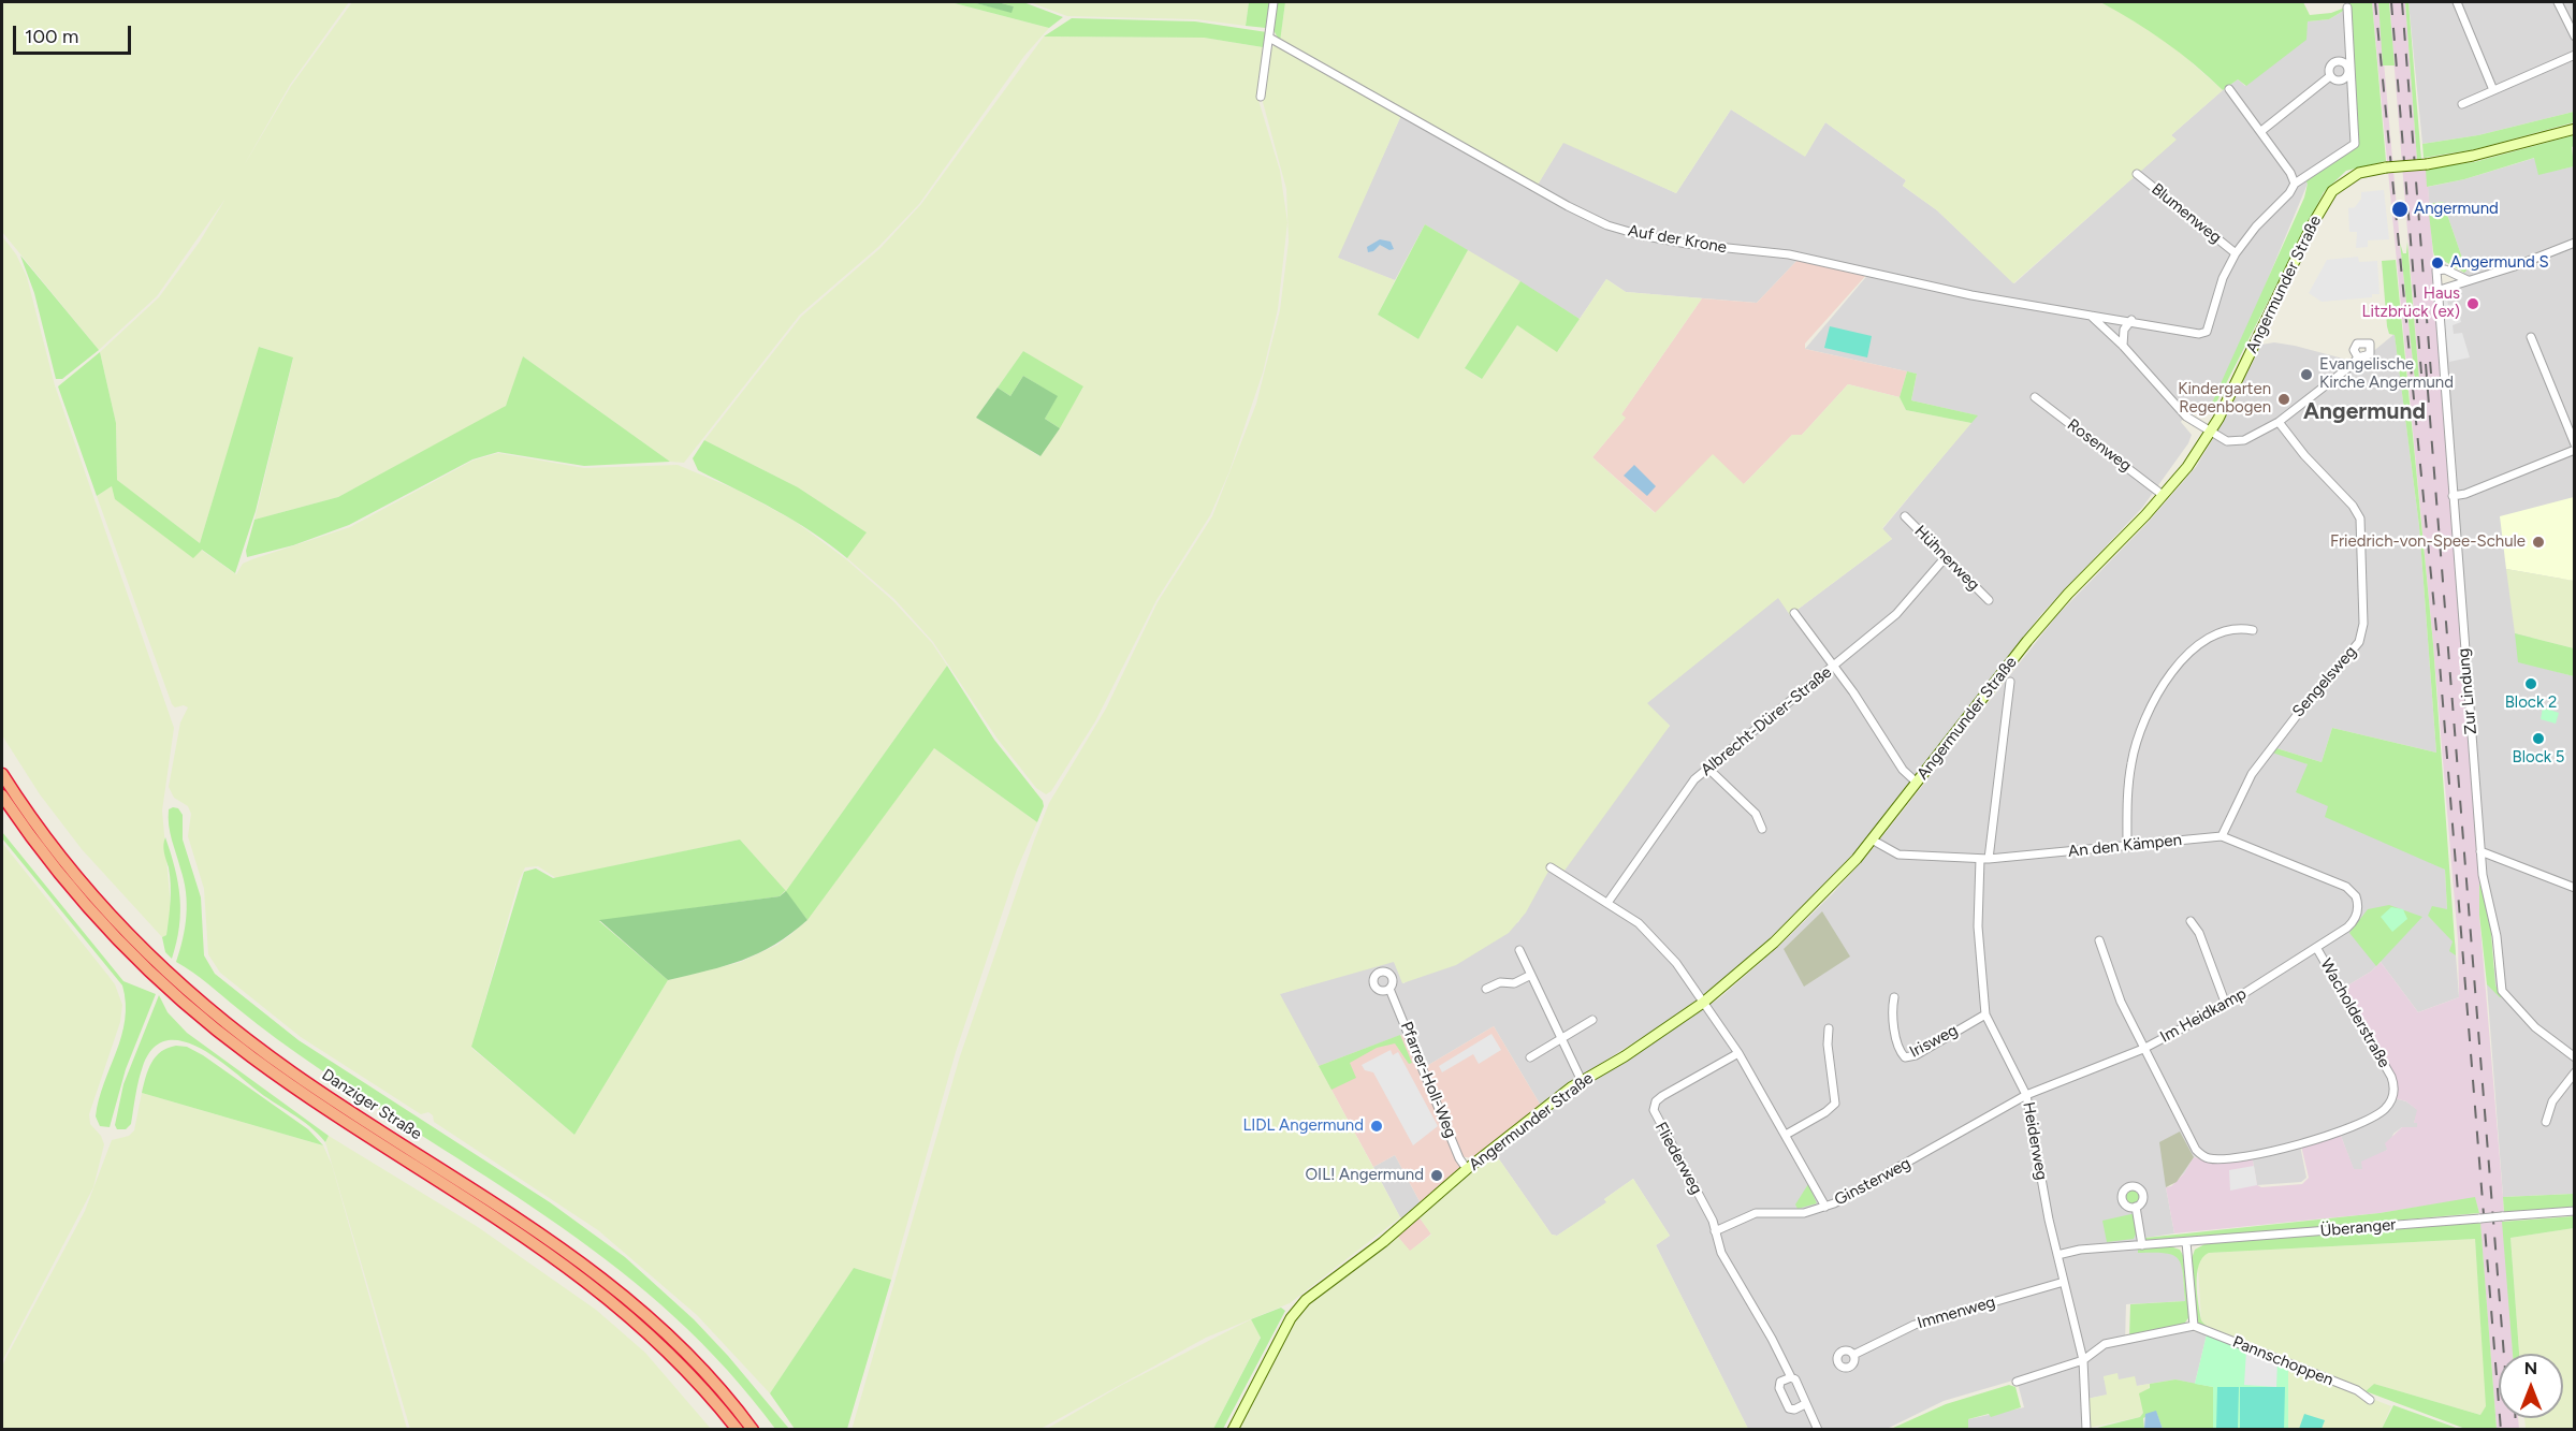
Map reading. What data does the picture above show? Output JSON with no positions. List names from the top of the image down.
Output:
{
  "streets": {
    "highway": ["Danziger Straße"],
    "main road": ["Angermunder Straße"],
    "street": [
      "Blumenweg",
      "Auf der Krone",
      "Rosenweg",
      "Hühnerweg",
      "Sengelsweg",
      "Zur Lindung",
      "Albrecht-Dürer-Straße",
      "An den Kämpen",
      "Wacholderstraße",
      "Im Heidkamp",
      "Irisweg",
      "Pfarrer-Holl-Weg",
      "Heiderweg",
      "Fliederweg",
      "Ginsterweg",
      "Überanger",
      "Immenweg",
      "Pannschoppen"
    ]
  },
  "crossings": [
    ["Blumenweg", "Auf der Krone"],
    ["Angermunder Straße", "Rosenweg"],
    ["Angermunder Straße", "An den Kämpen"],
    ["Angermunder Straße", "Pfarrer-Holl-Weg"],
    ["Angermunder Straße", "Ginsterweg"],
    ["Hühnerweg", "Albrecht-Dürer-Straße"],
    ["Sengelsweg", "An den Kämpen"],
    ["Albrecht-Dürer-Straße", "Ginsterweg"],
    ["An den Kämpen", "Im Heidkamp"],
    ["An den Kämpen", "Heiderweg"],
    ["Wacholderstraße", "Im Heidkamp"],
    ["Im Heidkamp", "Heiderweg"],
    ["Im Heidkamp", "Ginsterweg"],
    ["Irisweg", "Heiderweg"],
    ["Heiderweg", "Ginsterweg"],
    ["Heiderweg", "Überanger"],
    ["Heiderweg", "Immenweg"],
    ["Fliederweg", "Ginsterweg"]
  ],
  "districts": ["Angermund"],
  "places": [
    "Angermund",
    "Angermund S",
    "Haus Litzbrück (ex)",
    "Evangelische Kirche Angermund",
    "Kindergarten Regenbogen",
    "Friedrich-von-Spee-Schule",
    "Block 2",
    "Block 5",
    "LIDL Angermund",
    "OIL! Angermund"
  ],
  "scale_bar": "100 m",
  "north": "top"
}
